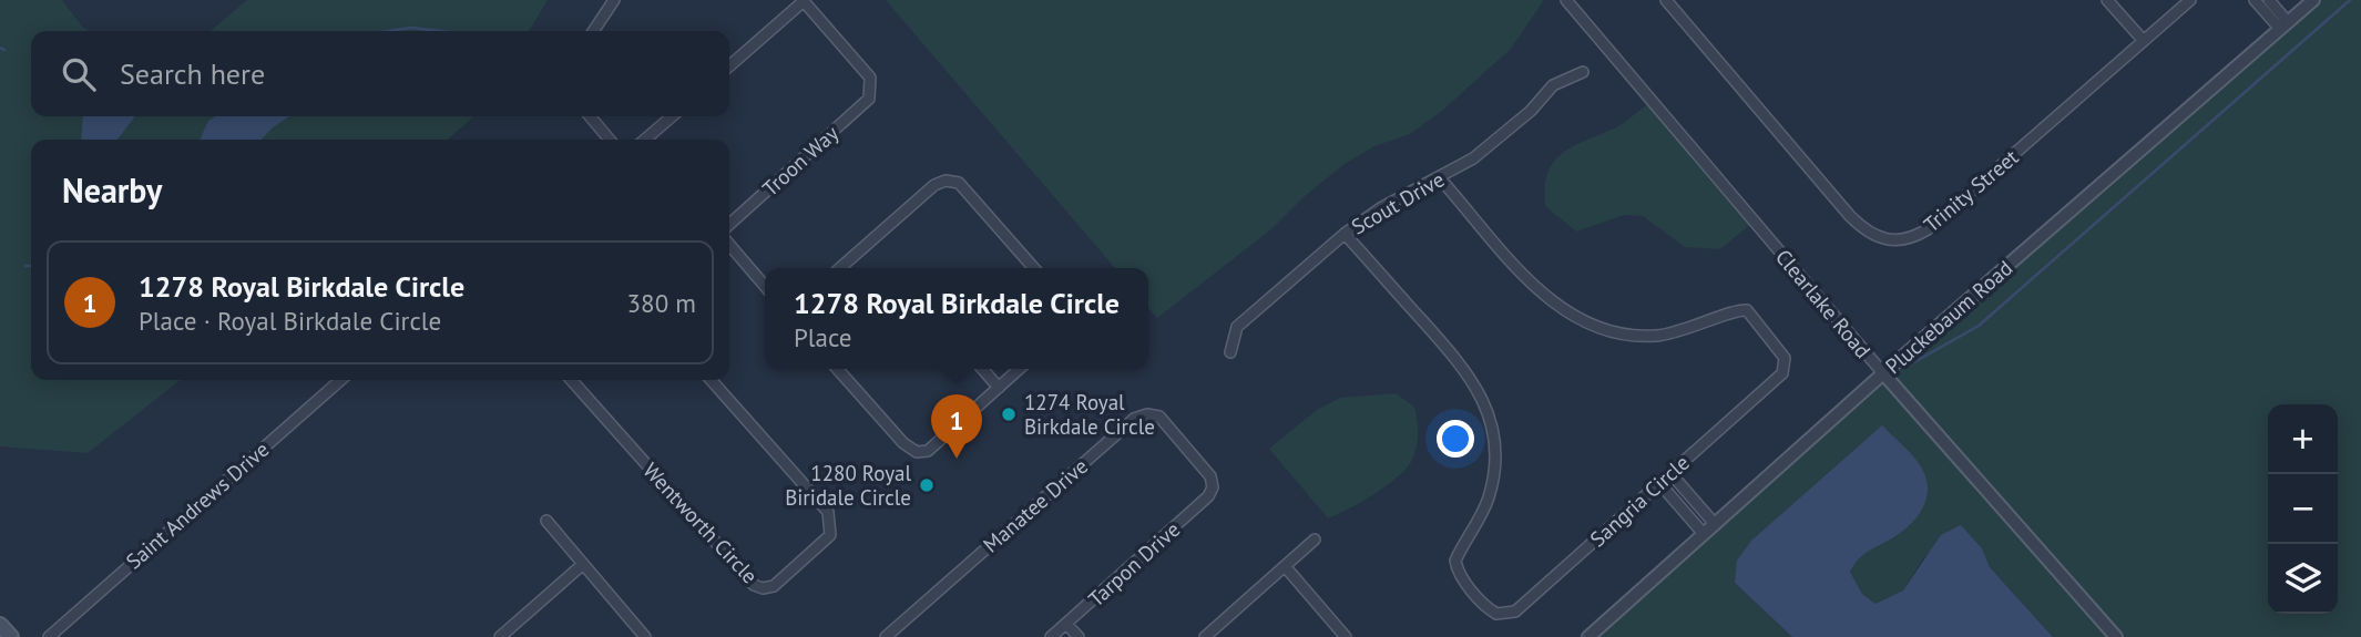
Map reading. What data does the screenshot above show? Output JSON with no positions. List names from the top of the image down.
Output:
{
  "streets": {
    "street": [
      "Troon Way",
      "Trinity Street",
      "Scout Drive",
      "Clearlake Road",
      "Pluckebaum Road",
      "Sangria Circle",
      "Saint Andrews Drive",
      "Manatee Drive",
      "Wentworth Circle",
      "Tarpon Drive"
    ]
  },
  "crossings": [
    ["Scout Drive", "Sangria Circle"],
    ["Clearlake Road", "Pluckebaum Road"],
    ["Manatee Drive", "Tarpon Drive"]
  ],
  "places": ["1274 Royal Birkdale Circle", "1280 Royal Biridale Circle"],
  "page": {
    "search": "Search here",
    "heading": "Nearby",
    "list": [
      {
        "mark": "1",
        "name": "1278 Royal Birkdale Circle",
        "note": "Place · Royal Birkdale Circle",
        "value": "380 m"
      }
    ],
    "popup": ["1278 Royal Birkdale Circle", "Place"],
    "pins": "1",
    "map_buttons": ["+", "−"]
  }
}
